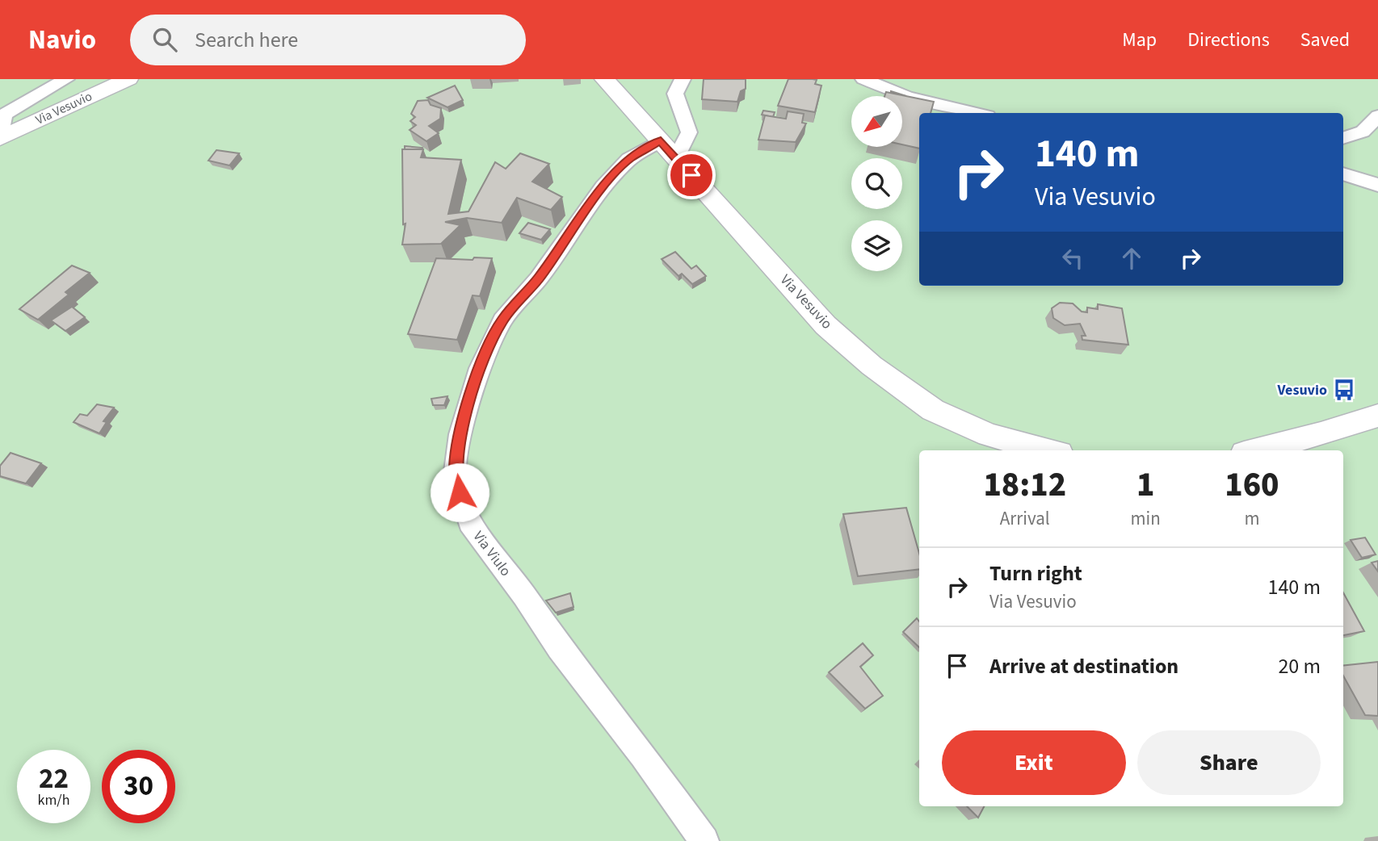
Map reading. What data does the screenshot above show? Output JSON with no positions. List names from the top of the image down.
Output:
{
  "streets": {
    "street": ["Via Vesuvio", "Via Viulo"]
  },
  "crossings": [
    ["Via Vesuvio", "Via Viulo"]
  ],
  "places": {
    "bus stop": ["Vesuvio"]
  },
  "north": "bottom left",
  "page": {
    "header": "Navio",
    "search": "Search here",
    "nav": ["Map", "Directions", "Saved"],
    "turn": ["140 m", "Via Vesuvio"],
    "eta": [
      "18:12",
      "Arrival",
      "1",
      "min",
      "160",
      "m"
    ],
    "list": [
      {
        "name": "Turn right",
        "note": "Via Vesuvio",
        "value": "140 m"
      },
      {
        "name": "Arrive at destination",
        "value": "20 m"
      }
    ],
    "buttons": ["Exit", "Share"],
    "speed": "22 km/h",
    "limit": "30"
  }
}
